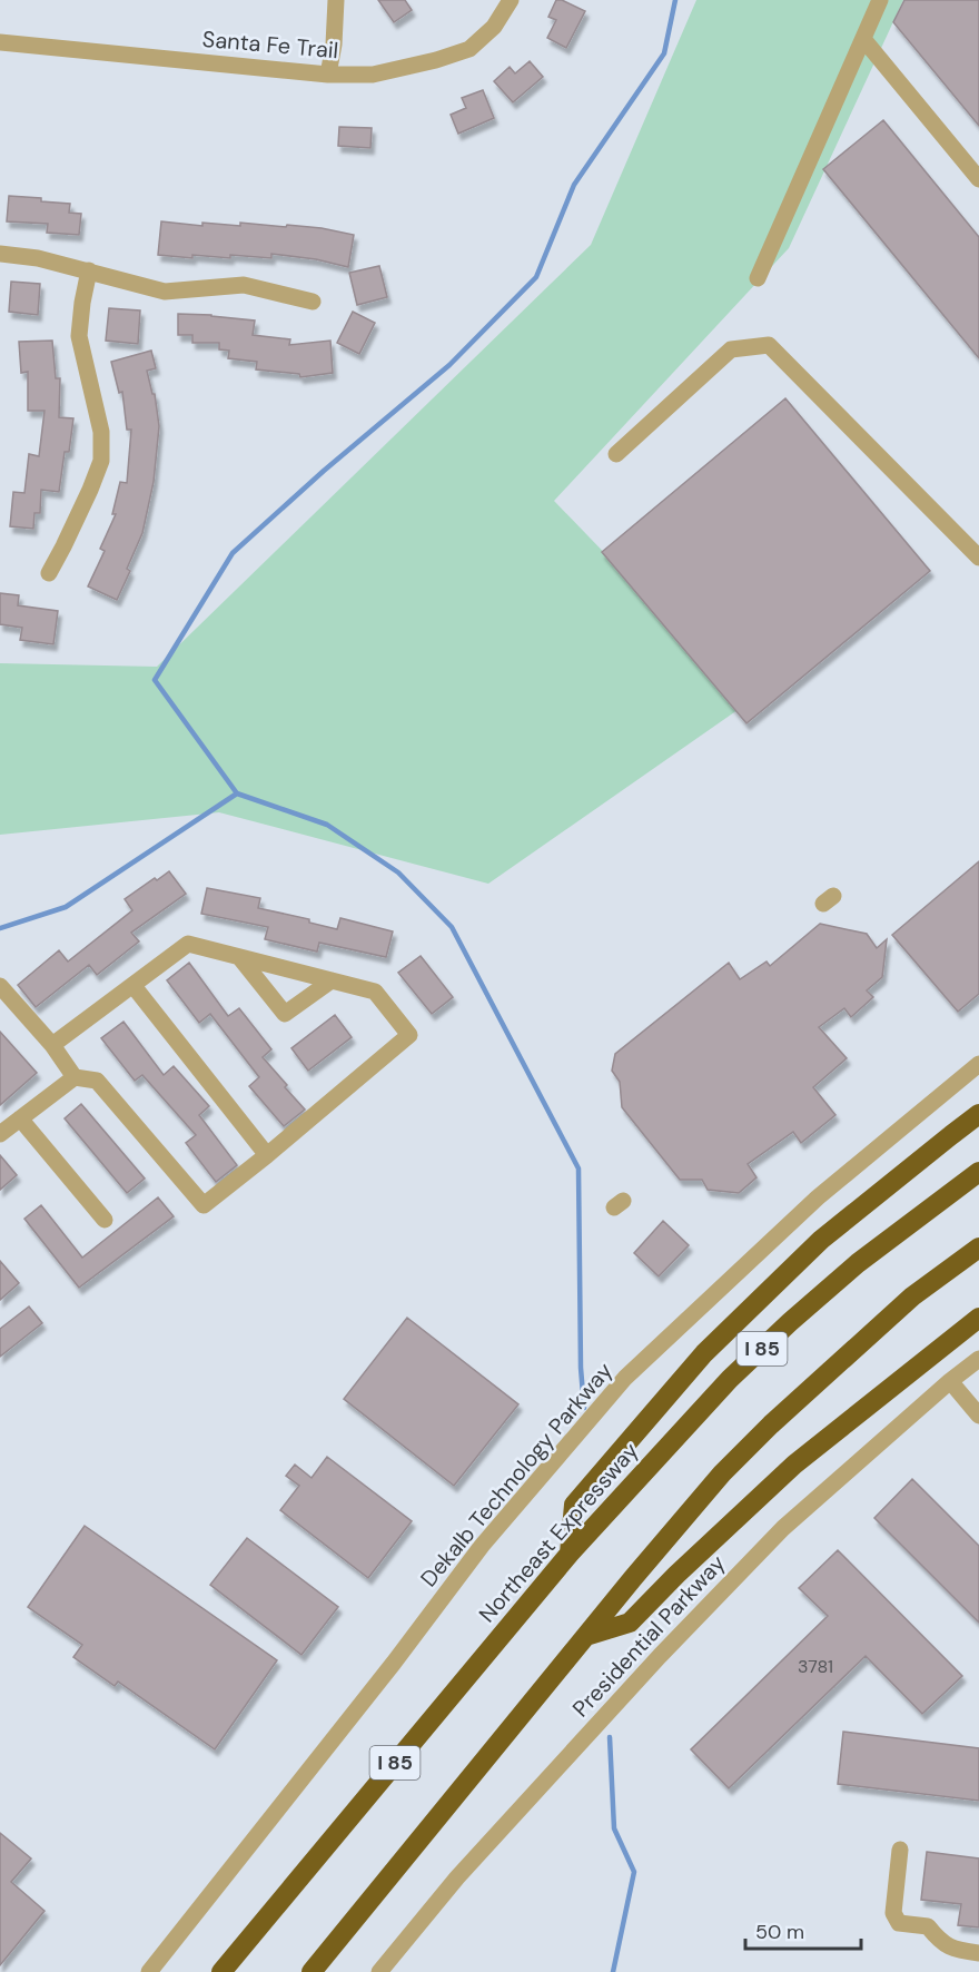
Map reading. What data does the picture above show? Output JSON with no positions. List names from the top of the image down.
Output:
{
  "streets": {
    "highway": ["I 85", "Northeast Expressway"],
    "street": ["Santa Fe Trail", "Dekalb Technology Parkway", "Presidential Parkway"]
  },
  "house_numbers": ["3781"],
  "scale_bar": "50 m"
}
